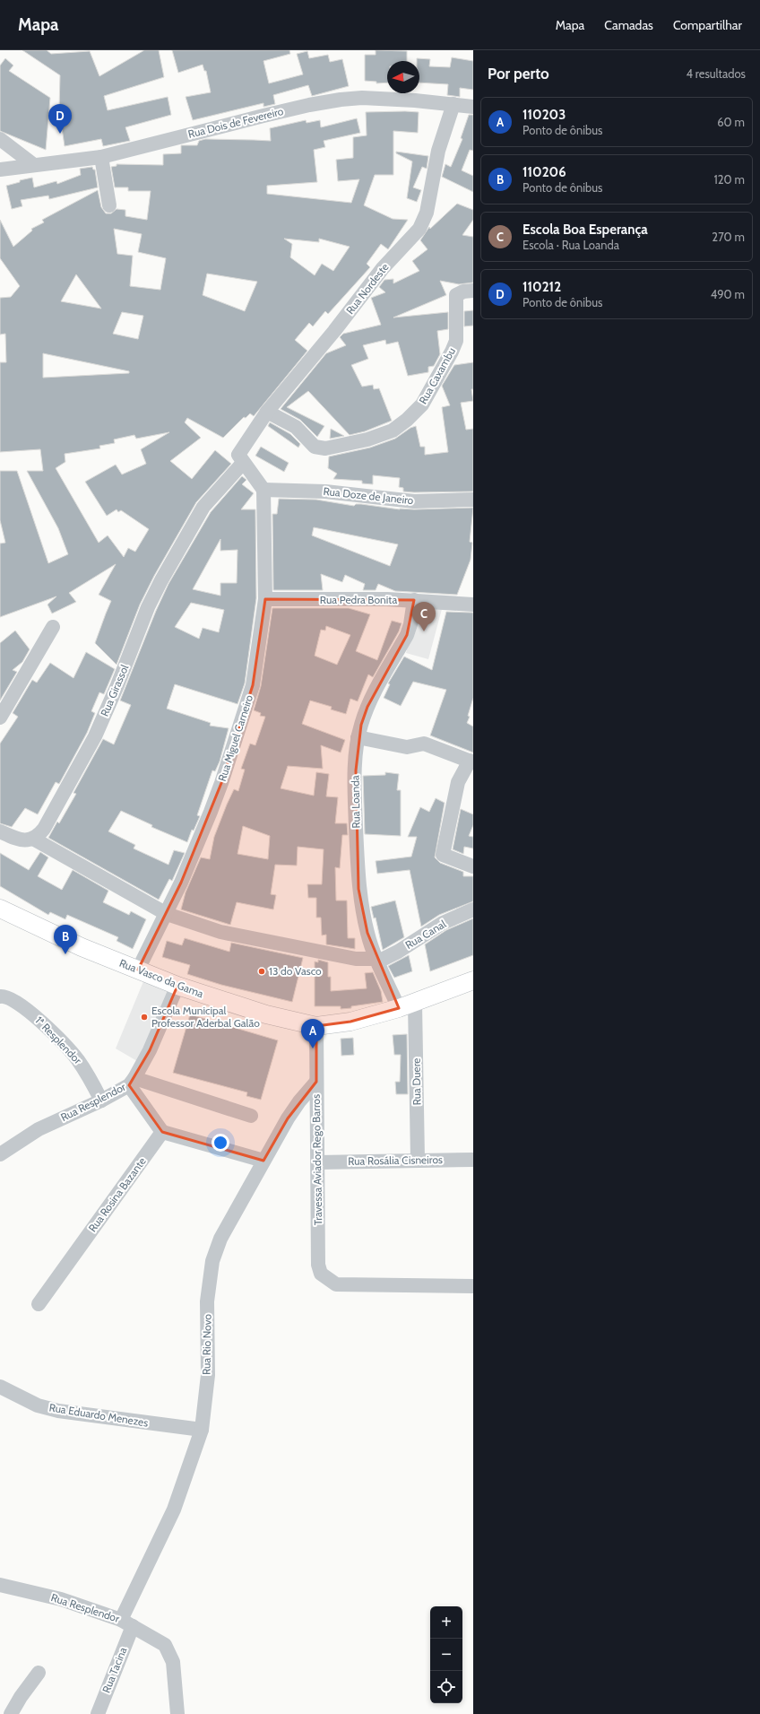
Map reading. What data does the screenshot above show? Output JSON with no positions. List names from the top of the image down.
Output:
{
  "streets": {
    "main road": ["Rua Vasco da Gama"],
    "street": [
      "Rua Dois de Fevereiro",
      "Rua Nordeste",
      "Rua Caxambu",
      "Rua Doze de Janeiro",
      "Rua Pedra Bonita",
      "Rua Girassol",
      "Rua Miguel Carneiro",
      "Rua Loanda",
      "Rua Canal",
      "1ª Resplendor",
      "Rua Duere",
      "Rua Resplendor",
      "Travessa Aviador Rego Barros",
      "Rua Rosália Cisneiros",
      "Rua Rosina Bazante",
      "Rua Rio Novo",
      "Rua Eduardo Menezes",
      "Rua Tacina"
    ]
  },
  "crossings": [
    ["Rua Dois de Fevereiro", "Rua Nordeste"],
    ["Rua Nordeste", "Rua Caxambu"],
    ["Rua Nordeste", "Rua Girassol"],
    ["Rua Doze de Janeiro", "Rua Miguel Carneiro"],
    ["Rua Pedra Bonita", "Rua Miguel Carneiro"],
    ["Rua Pedra Bonita", "Rua Loanda"],
    ["Rua Miguel Carneiro", "Rua Vasco da Gama"],
    ["Rua Loanda", "Rua Canal"],
    ["Rua Loanda", "Rua Vasco da Gama"],
    ["Rua Loanda", "Rua Duere"],
    ["Rua Vasco da Gama", "Rua Duere"],
    ["Rua Vasco da Gama", "Rua Resplendor"],
    ["Rua Vasco da Gama", "Travessa Aviador Rego Barros"],
    ["1ª Resplendor", "Rua Resplendor"],
    ["Rua Duere", "Rua Rosália Cisneiros"],
    ["Rua Resplendor", "Rua Rio Novo"],
    ["Rua Resplendor", "Rua Tacina"],
    ["Travessa Aviador Rego Barros", "Rua Rosália Cisneiros"],
    ["Travessa Aviador Rego Barros", "Rua Rio Novo"],
    ["Rua Rio Novo", "Rua Eduardo Menezes"],
    ["Rua Rio Novo", "Rua Tacina"]
  ],
  "places": ["13 do Vasco", "Escola Municipal Professor Aderbal Galão"],
  "north": "left",
  "page": {
    "header": "Mapa",
    "nav": ["Mapa", "Camadas", "Compartilhar"],
    "heading": ["Por perto", "4 resultados"],
    "list": [
      {
        "mark": "A",
        "name": "110203",
        "note": "Ponto de ônibus",
        "value": "60 m"
      },
      {
        "mark": "B",
        "name": "110206",
        "note": "Ponto de ônibus",
        "value": "120 m"
      },
      {
        "mark": "C",
        "name": "Escola Boa Esperança",
        "note": "Escola · Rua Loanda",
        "value": "270 m"
      },
      {
        "mark": "D",
        "name": "110212",
        "note": "Ponto de ônibus",
        "value": "490 m"
      }
    ],
    "pins": [
      "D",
      "C",
      "B",
      "A"
    ],
    "map_buttons": ["+", "−"]
  }
}
